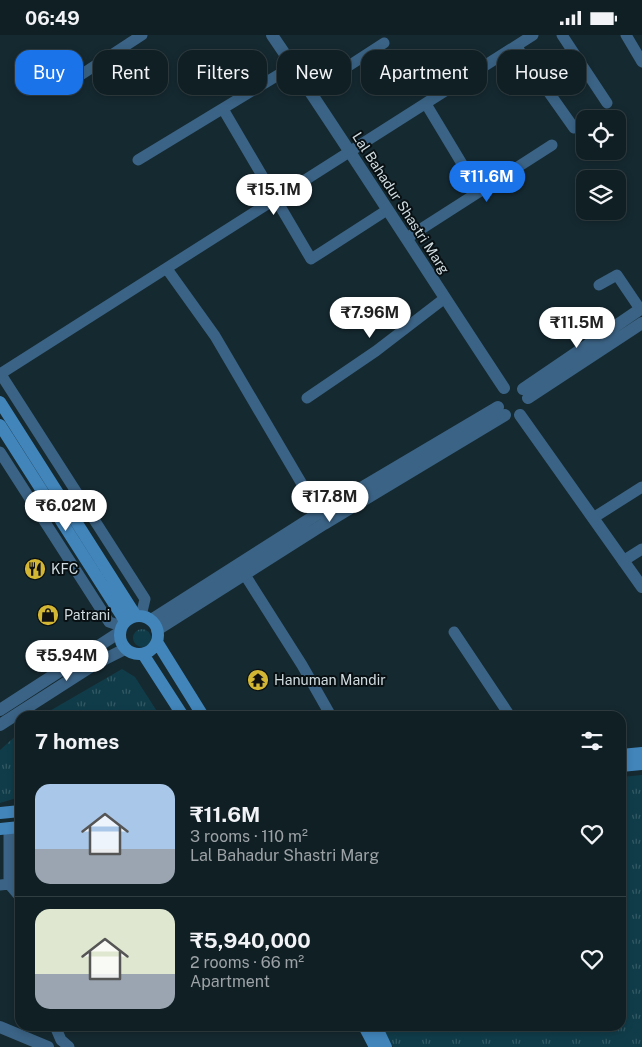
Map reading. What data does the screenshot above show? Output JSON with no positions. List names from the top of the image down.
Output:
{
  "streets": {
    "street": ["Lal Bahadur Shastri Marg"]
  },
  "places": {
    "restaurant": ["KFC"],
    "shop": ["Patrani"],
    "temple": ["Hanuman Mandir"]
  },
  "page": {
    "status": "06:49",
    "chip": [
      "Buy",
      "Rent",
      "Filters",
      "New",
      "Apartment",
      "House"
    ],
    "price": [
      "₹11.6M",
      "₹15.1M",
      "₹7.96M",
      "₹11.5M",
      "₹17.8M",
      "₹6.02M",
      "₹5.94M"
    ],
    "heading": "7 homes",
    "list": [
      {
        "name": "₹11.6M",
        "note": "3 rooms · 110 m² · Lal Bahadur Shastri Marg"
      },
      {
        "name": "₹5,940,000",
        "note": "2 rooms · 66 m² · Apartment"
      }
    ]
  }
}
